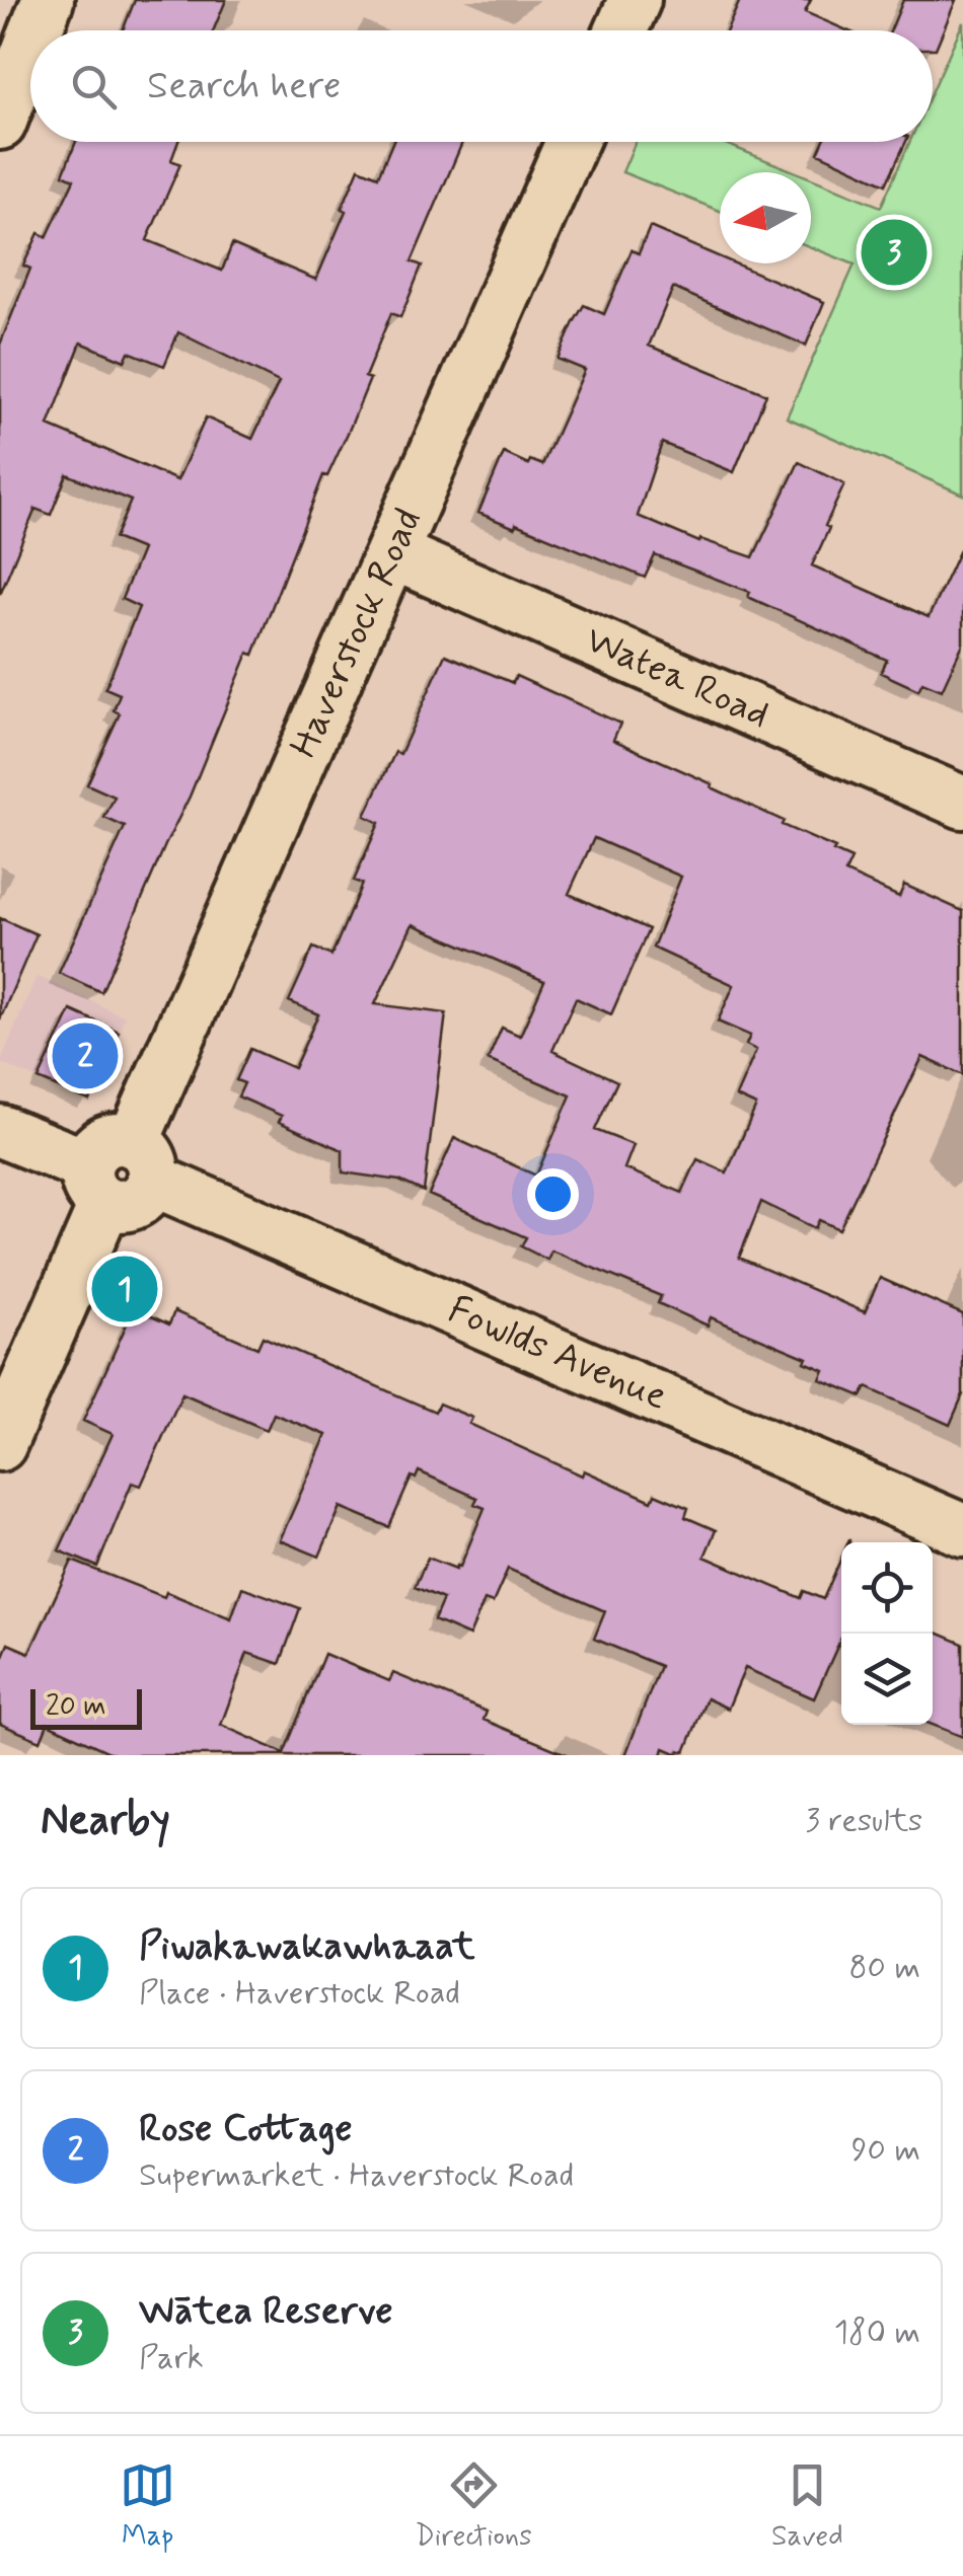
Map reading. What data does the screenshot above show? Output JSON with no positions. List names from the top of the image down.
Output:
{
  "streets": {
    "street": ["Haverstock Road", "Watea Road", "Fowlds Avenue"]
  },
  "crossings": [
    ["Haverstock Road", "Watea Road"],
    ["Haverstock Road", "Fowlds Avenue"]
  ],
  "scale_bar": "20 m",
  "north": "left",
  "page": {
    "search": "Search here",
    "pins": ["3", "2", "1"],
    "scale": "20 m",
    "heading": ["Nearby", "3 results"],
    "list": [
      {
        "mark": "1",
        "name": "Piwakawakawhaaat",
        "note": "Place · Haverstock Road",
        "value": "80 m"
      },
      {
        "mark": "2",
        "name": "Rose Cottage",
        "note": "Supermarket · Haverstock Road",
        "value": "90 m"
      },
      {
        "mark": "3",
        "name": "Wātea Reserve",
        "note": "Park",
        "value": "180 m"
      }
    ],
    "nav": ["Map", "Directions", "Saved"]
  }
}
